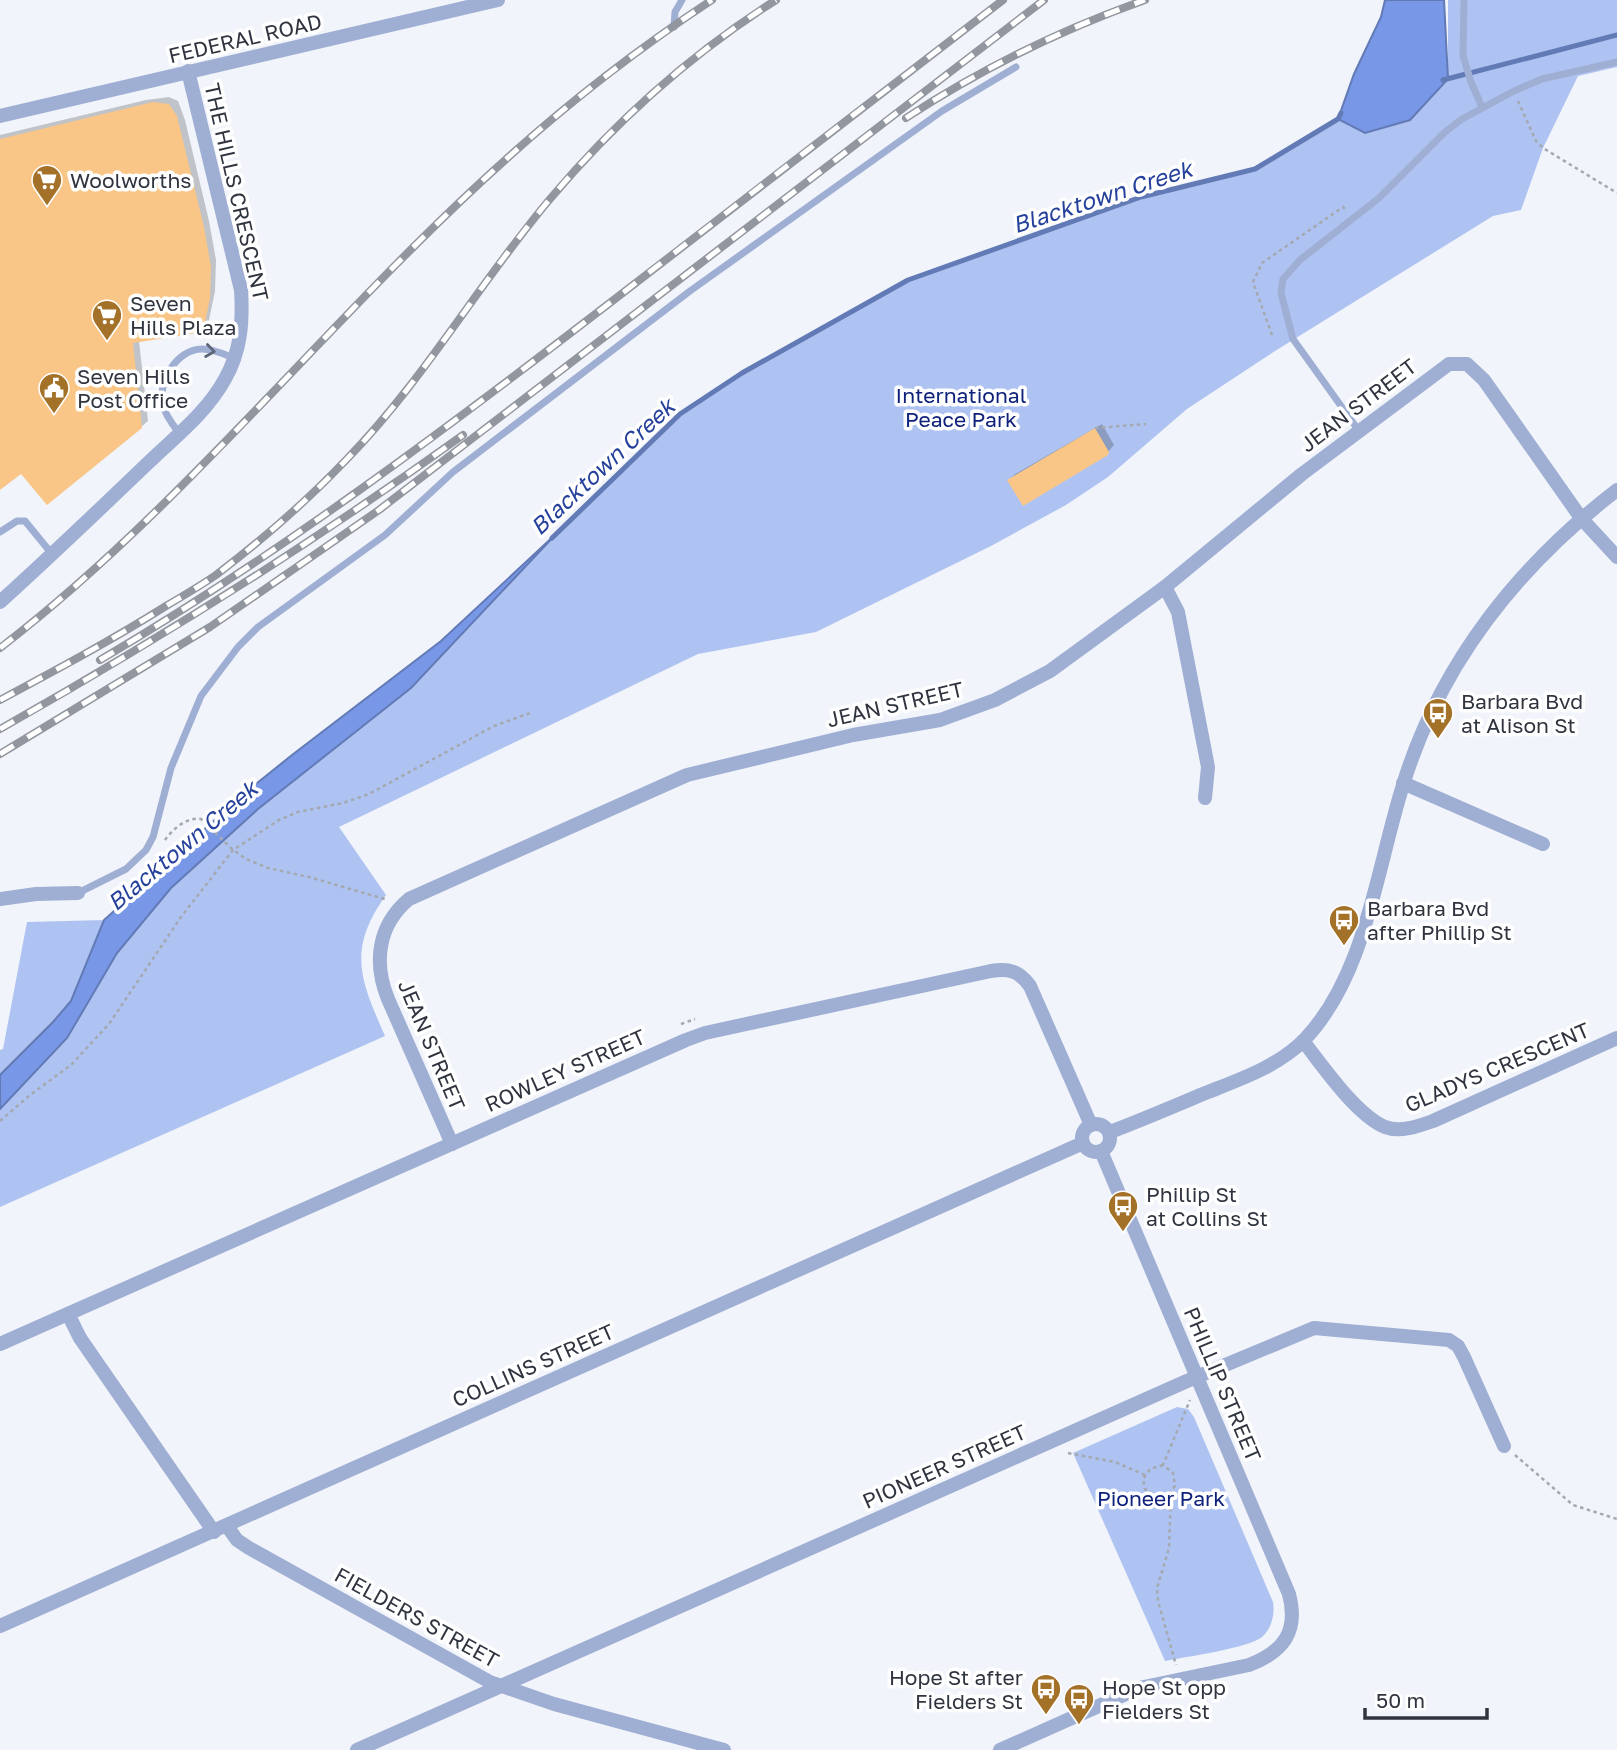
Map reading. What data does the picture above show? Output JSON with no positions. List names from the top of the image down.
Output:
{
  "streets": {
    "street": [
      "FEDERAL ROAD",
      "THE HILLS CRESCENT",
      "JEAN STREET",
      "GLADYS CRESCENT",
      "ROWLEY STREET",
      "COLLINS STREET",
      "PHILLIP STREET",
      "PIONEER STREET",
      "FIELDERS STREET"
    ]
  },
  "crossings": [
    ["FEDERAL ROAD", "THE HILLS CRESCENT"],
    ["JEAN STREET", "ROWLEY STREET"],
    ["ROWLEY STREET", "COLLINS STREET"],
    ["ROWLEY STREET", "PHILLIP STREET"],
    ["ROWLEY STREET", "FIELDERS STREET"],
    ["COLLINS STREET", "PHILLIP STREET"],
    ["COLLINS STREET", "FIELDERS STREET"],
    ["PHILLIP STREET", "PIONEER STREET"],
    ["PIONEER STREET", "FIELDERS STREET"]
  ],
  "water": ["Blacktown Creek"],
  "parks": ["International Peace Park", "Pioneer Park"],
  "places": {
    "supermarket": ["Woolworths", "Seven Hills Plaza"],
    "public building": ["Seven Hills Post Office"],
    "bus stop": [
      "Barbara Bvd at Alison St",
      "Barbara Bvd after Phillip St",
      "Phillip St at Collins St",
      "Hope St after Fielders St",
      "Hope St opp Fielders St"
    ]
  },
  "scale_bar": "50 m"
}
